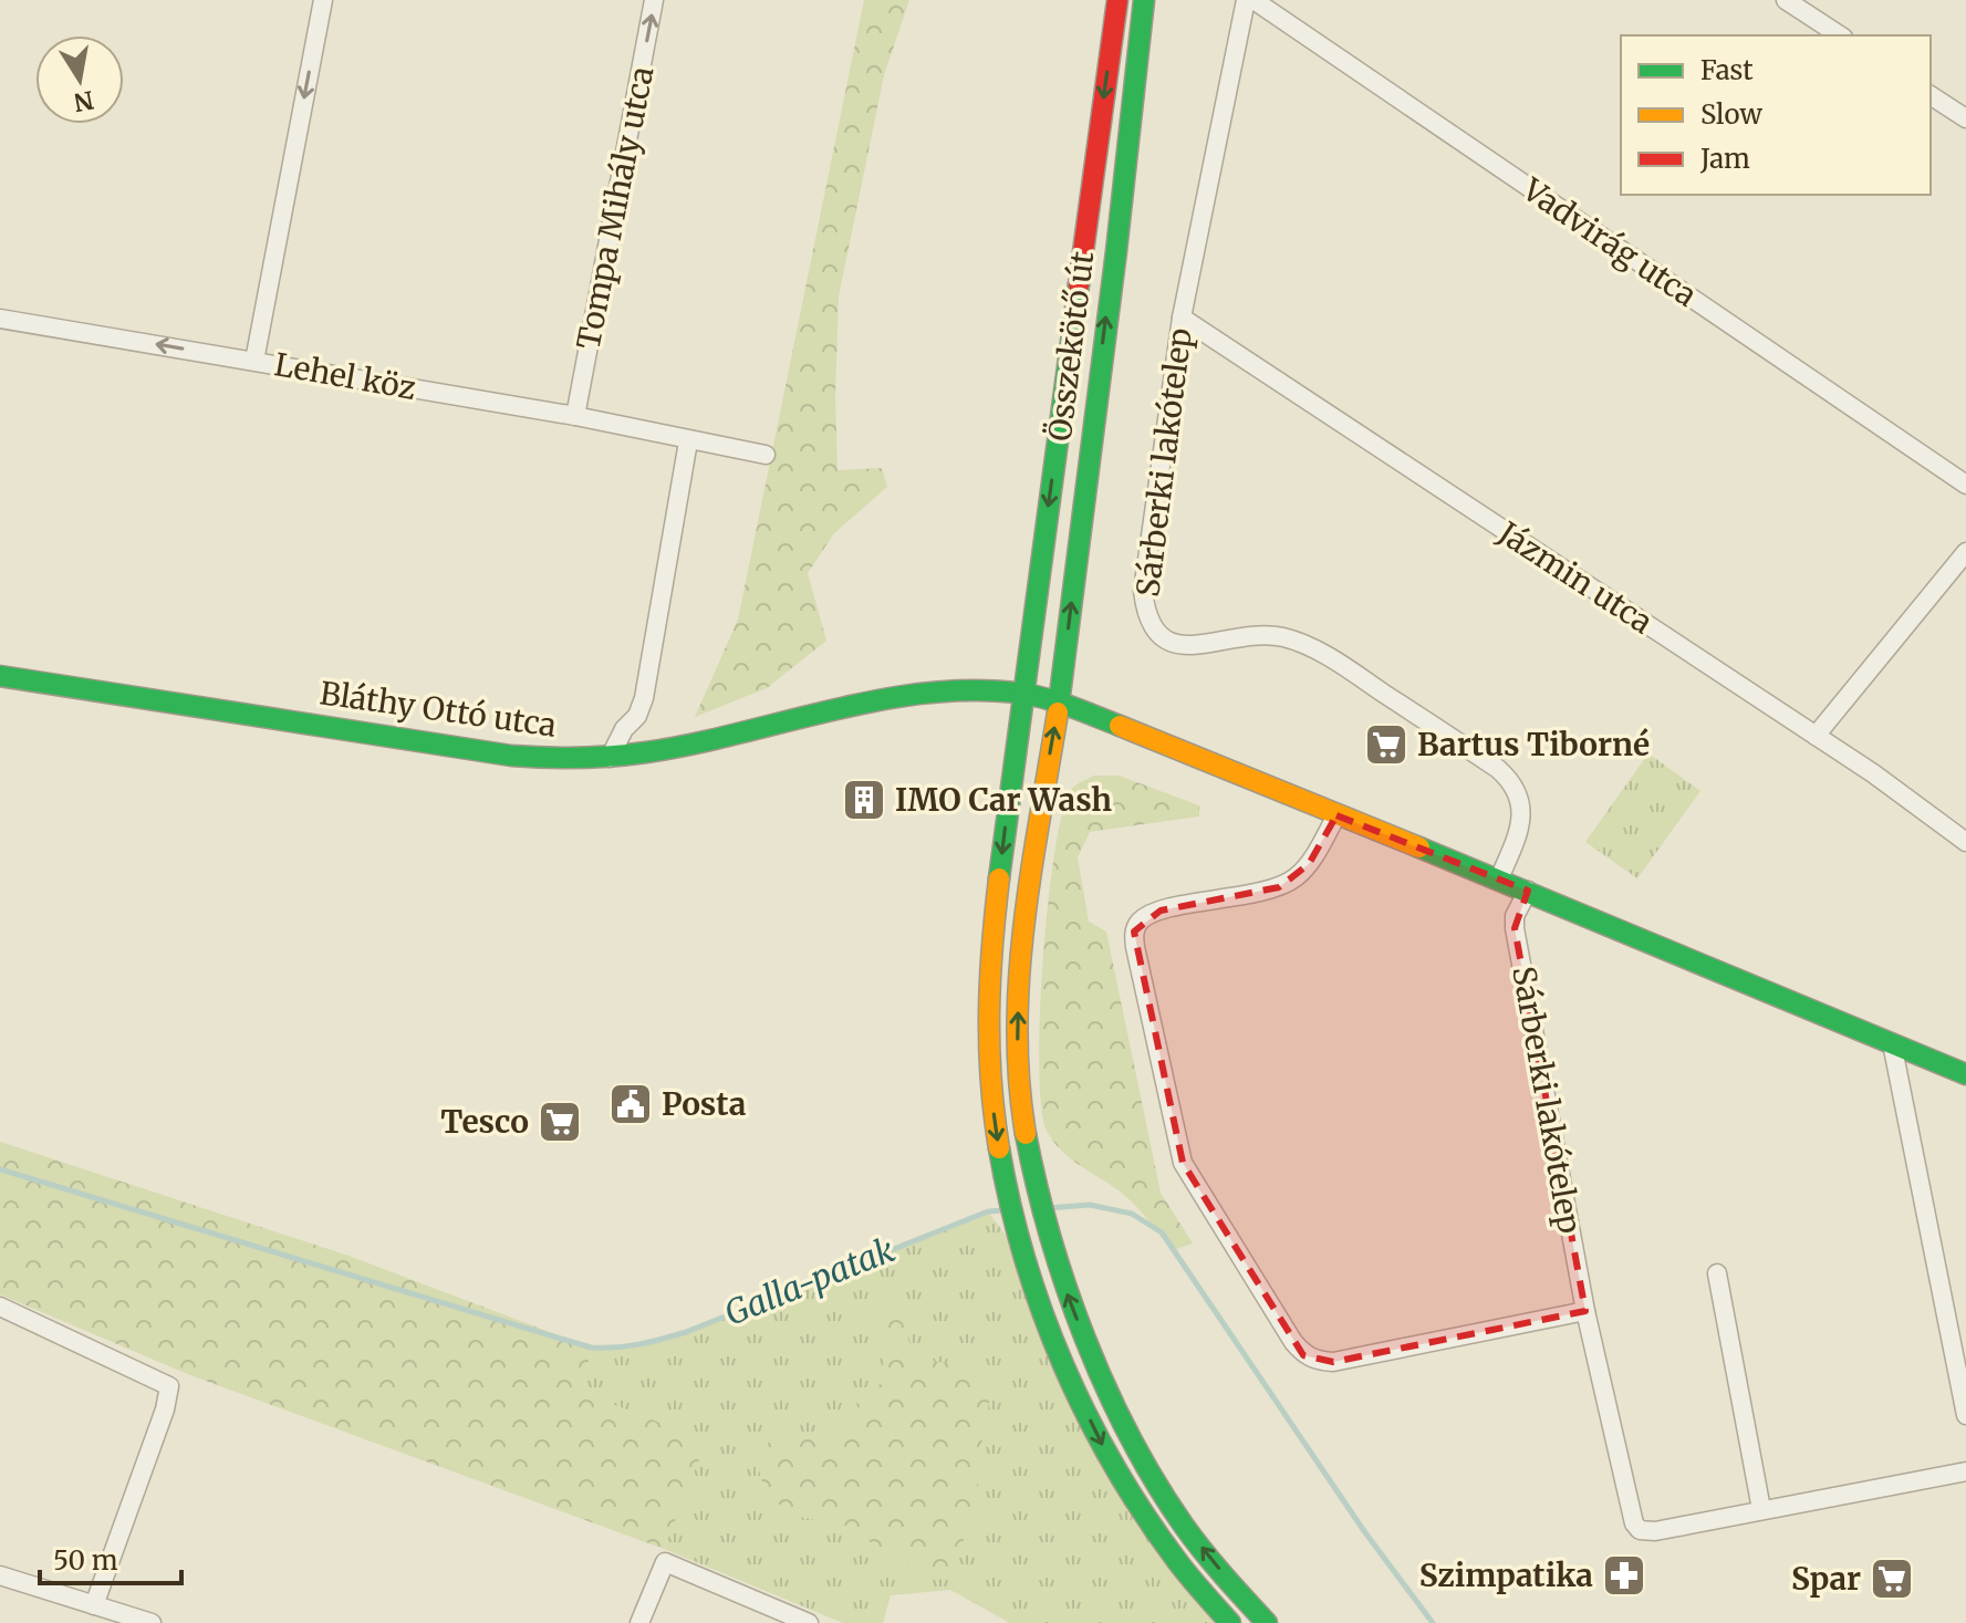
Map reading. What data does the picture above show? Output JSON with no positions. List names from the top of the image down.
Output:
{
  "streets": {
    "street": [
      "Tompa Mihály utca",
      "Vadvirág utca",
      "Összekötő út",
      "Lehel köz",
      "Sárberki lakótelep",
      "Jázmin utca",
      "Bláthy Ottó utca"
    ]
  },
  "crossings": [
    ["Tompa Mihály utca", "Lehel köz"],
    ["Összekötő út", "Bláthy Ottó utca"],
    ["Sárberki lakótelep", "Jázmin utca"],
    ["Sárberki lakótelep", "Bláthy Ottó utca"]
  ],
  "one_way": ["Tompa Mihály utca"],
  "water": ["Galla-patak"],
  "places": {
    "supermarket": ["Bartus Tiborné", "Tesco", "Spar"],
    "building": ["IMO Car Wash"],
    "public building": ["Posta"],
    "pharmacy": ["Szimpatika"]
  },
  "legend": ["Fast", "Slow", "Jam"],
  "scale_bar": "50 m",
  "north": "bottom"
}
